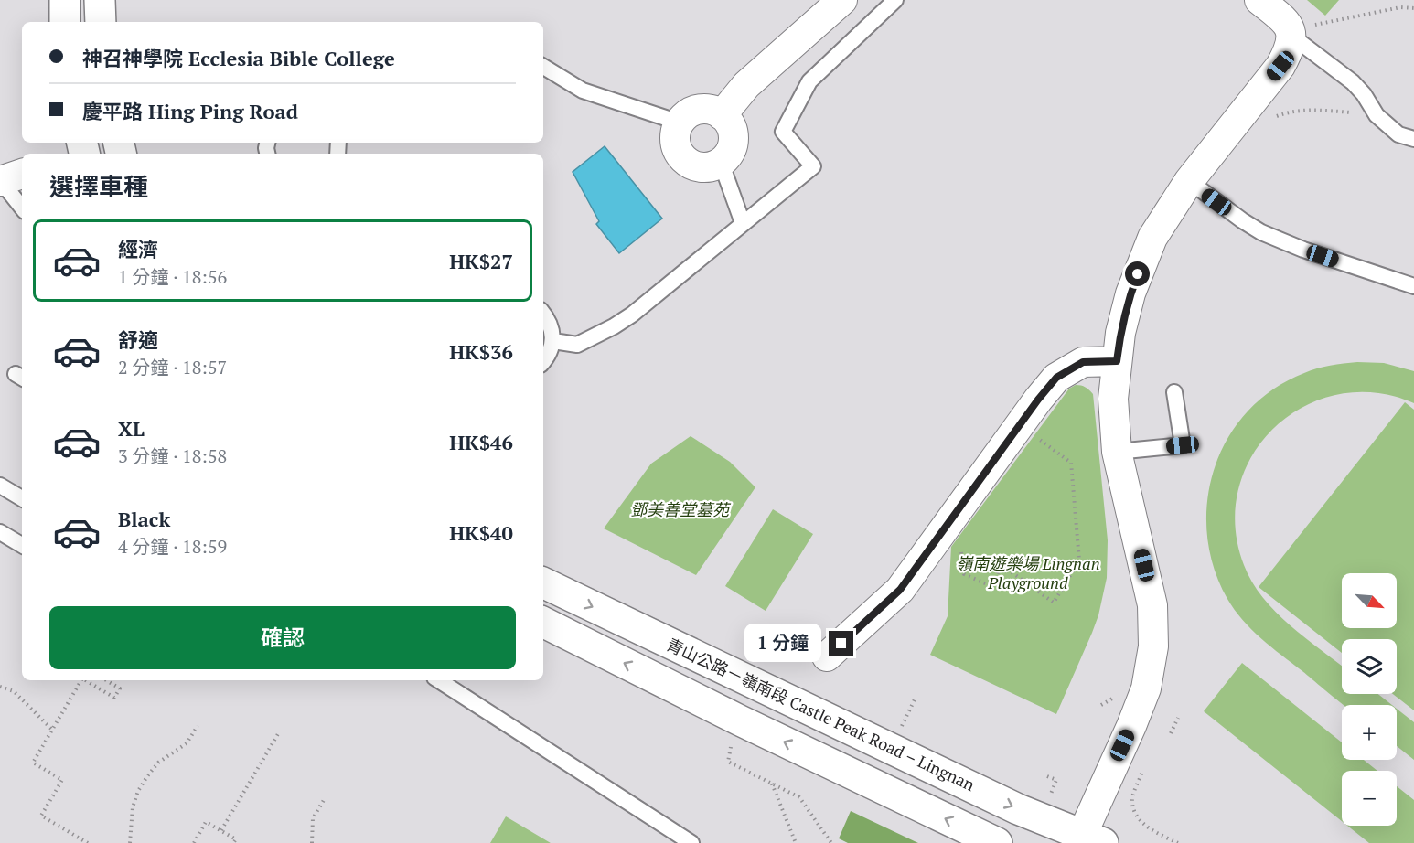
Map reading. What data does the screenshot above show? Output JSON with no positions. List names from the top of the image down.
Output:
{
  "streets": {
    "main road": ["青山公路－嶺南段 Castle Peak Road – Lingnan"]
  },
  "parks": ["鄧美善堂墓苑", "嶺南遊樂場 Lingnan Playground"],
  "north": "bottom right",
  "page": {
    "banner": ["神召神學院 Ecclesia Bible College", "慶平路 Hing Ping Road"],
    "heading": "選擇車種",
    "list": [
      {
        "name": "經濟",
        "note": "1 分鐘 · 18:56",
        "value": "HK$27"
      },
      {
        "name": "舒適",
        "note": "2 分鐘 · 18:57",
        "value": "HK$36"
      },
      {
        "name": "XL",
        "note": "3 分鐘 · 18:58",
        "value": "HK$46"
      },
      {
        "name": "Black",
        "note": "4 分鐘 · 18:59",
        "value": "HK$40"
      }
    ],
    "map_buttons": ["+", "−"],
    "buttons": "確認",
    "bubble": "1 分鐘"
  }
}
